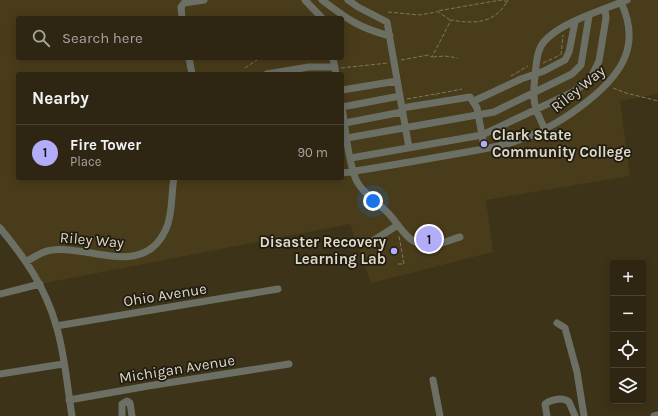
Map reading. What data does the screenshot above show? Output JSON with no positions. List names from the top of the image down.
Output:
{
  "streets": {
    "street": ["Riley Way", "Ohio Avenue", "Michigan Avenue"]
  },
  "places": ["Clark State Community College", "Disaster Recovery Learning Lab"],
  "page": {
    "search": "Search here",
    "heading": "Nearby",
    "list": [
      {
        "mark": "1",
        "name": "Fire Tower",
        "note": "Place",
        "value": "90 m"
      }
    ],
    "pins": "1",
    "map_buttons": ["+", "−"]
  }
}
